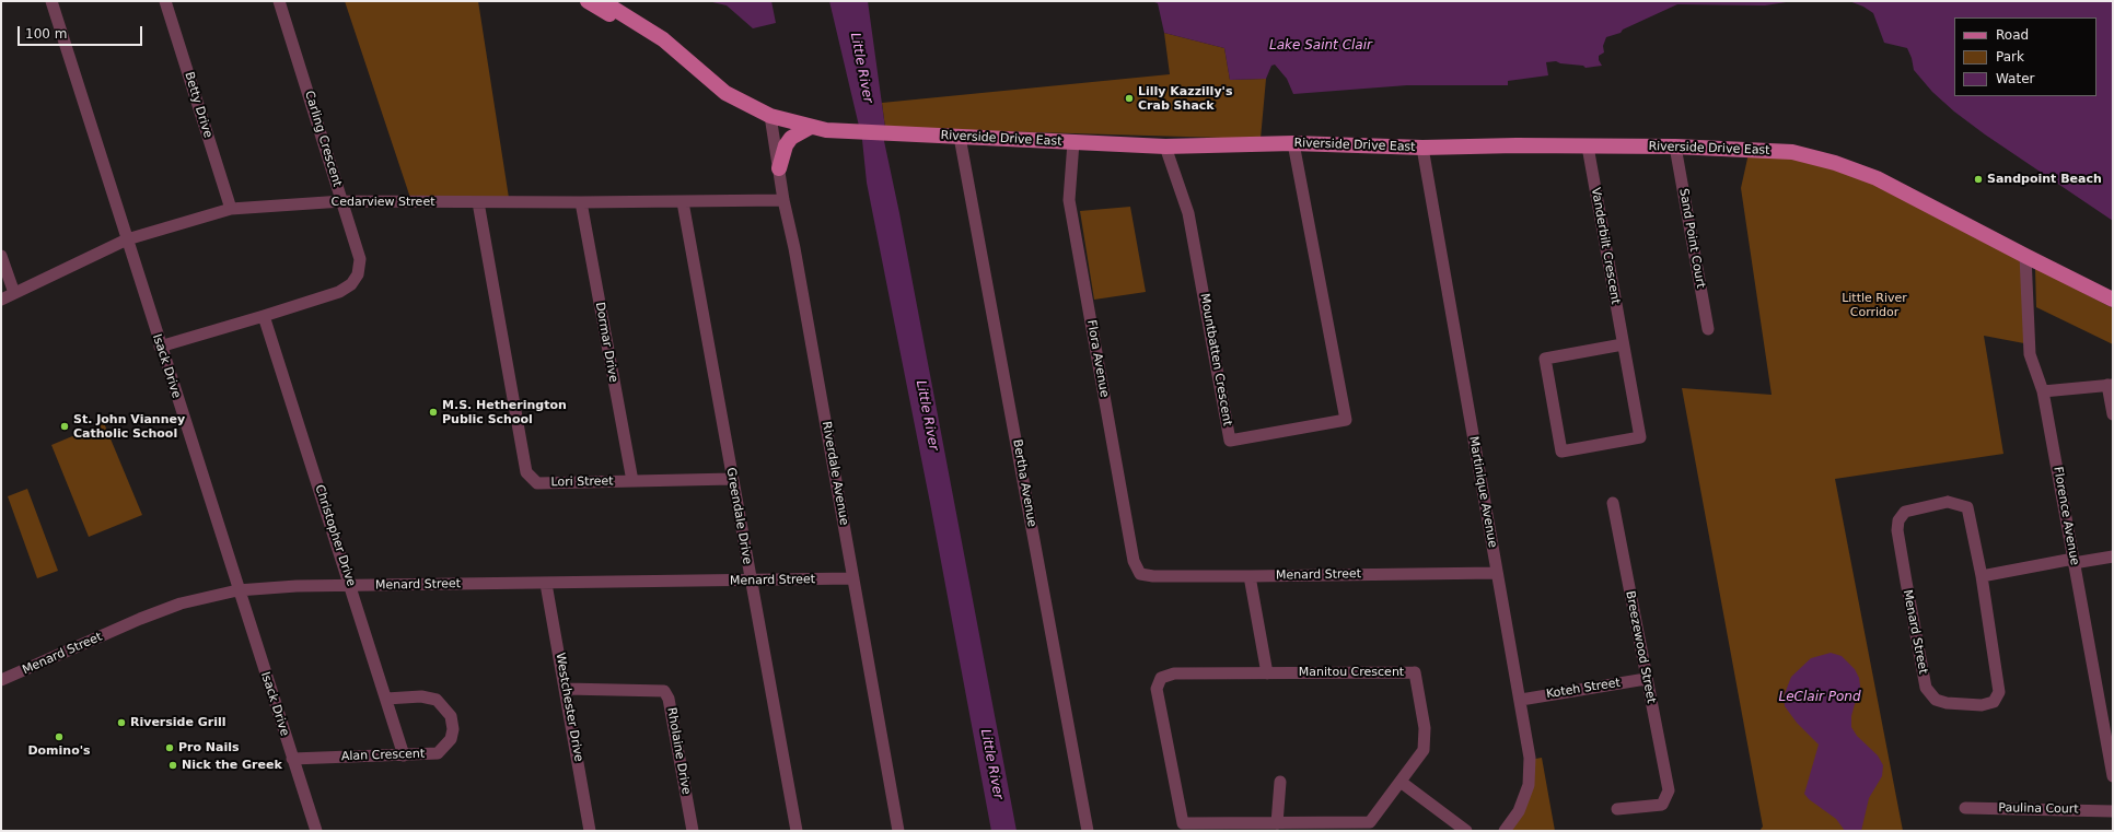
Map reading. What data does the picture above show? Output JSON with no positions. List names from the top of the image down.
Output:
{
  "streets": {
    "main road": ["Riverside Drive East"],
    "street": [
      "Betty Drive",
      "Carling Crescent",
      "Cedarview Street",
      "Sand Point Court",
      "Vanderbilt Crescent",
      "Dormar Drive",
      "Flora Avenue",
      "Mountbatten Crescent",
      "Isack Drive",
      "Riverdale Avenue",
      "Lori Street",
      "Bertha Avenue",
      "Martinique Avenue",
      "Greendale Drive",
      "Florence Avenue",
      "Christopher Drive",
      "Menard Street",
      "Breezewood Street",
      "Manitou Crescent",
      "Koteh Street",
      "Westchester Drive",
      "Rholaine Drive",
      "Alan Crescent",
      "Paulina Court"
    ]
  },
  "crossings": [
    ["Betty Drive", "Cedarview Street"],
    ["Carling Crescent", "Cedarview Street"],
    ["Carling Crescent", "Isack Drive"],
    ["Carling Crescent", "Christopher Drive"],
    ["Riverside Drive East", "Sand Point Court"],
    ["Riverside Drive East", "Vanderbilt Crescent"],
    ["Riverside Drive East", "Flora Avenue"],
    ["Riverside Drive East", "Mountbatten Crescent"],
    ["Riverside Drive East", "Riverdale Avenue"],
    ["Riverside Drive East", "Bertha Avenue"],
    ["Riverside Drive East", "Martinique Avenue"],
    ["Riverside Drive East", "Florence Avenue"],
    ["Cedarview Street", "Dormar Drive"],
    ["Cedarview Street", "Isack Drive"],
    ["Cedarview Street", "Riverdale Avenue"],
    ["Cedarview Street", "Lori Street"],
    ["Cedarview Street", "Greendale Drive"],
    ["Dormar Drive", "Lori Street"],
    ["Flora Avenue", "Menard Street"],
    ["Isack Drive", "Menard Street"],
    ["Isack Drive", "Alan Crescent"],
    ["Riverdale Avenue", "Menard Street"],
    ["Lori Street", "Greendale Drive"],
    ["Martinique Avenue", "Menard Street"],
    ["Martinique Avenue", "Koteh Street"],
    ["Greendale Drive", "Menard Street"],
    ["Christopher Drive", "Menard Street"],
    ["Christopher Drive", "Alan Crescent"],
    ["Menard Street", "Westchester Drive"],
    ["Breezewood Street", "Koteh Street"],
    ["Westchester Drive", "Rholaine Drive"]
  ],
  "water": ["Lake Saint Clair", "Little River", "LeClair Pond"],
  "parks": ["Little River Corridor"],
  "places": [
    "Lilly Kazzilly's Crab Shack",
    "Sandpoint Beach",
    "M.S. Hetherington Public School",
    "St. John Vianney Catholic School",
    "Riverside Grill",
    "Domino's",
    "Pro Nails",
    "Nick the Greek"
  ],
  "legend": ["Road", "Park", "Water"],
  "scale_bar": "100 m"
}
